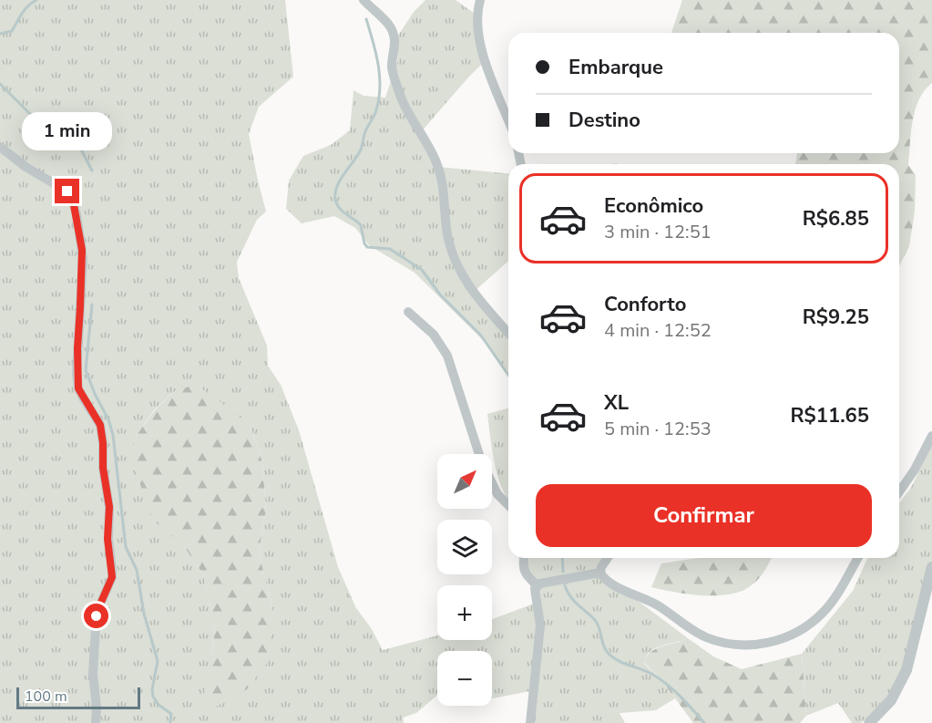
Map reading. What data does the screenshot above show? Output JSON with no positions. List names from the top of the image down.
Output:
{
  "scale_bar": "100 m",
  "north": "top right",
  "page": {
    "banner": ["Embarque", "Destino"],
    "bubble": "1 min",
    "list": [
      {
        "name": "Econômico",
        "note": "3 min · 12:51",
        "value": "R$6.85"
      },
      {
        "name": "Conforto",
        "note": "4 min · 12:52",
        "value": "R$9.25"
      },
      {
        "name": "XL",
        "note": "5 min · 12:53",
        "value": "R$11.65"
      }
    ],
    "map_buttons": ["+", "−"],
    "buttons": "Confirmar",
    "scale": "100 m"
  }
}
